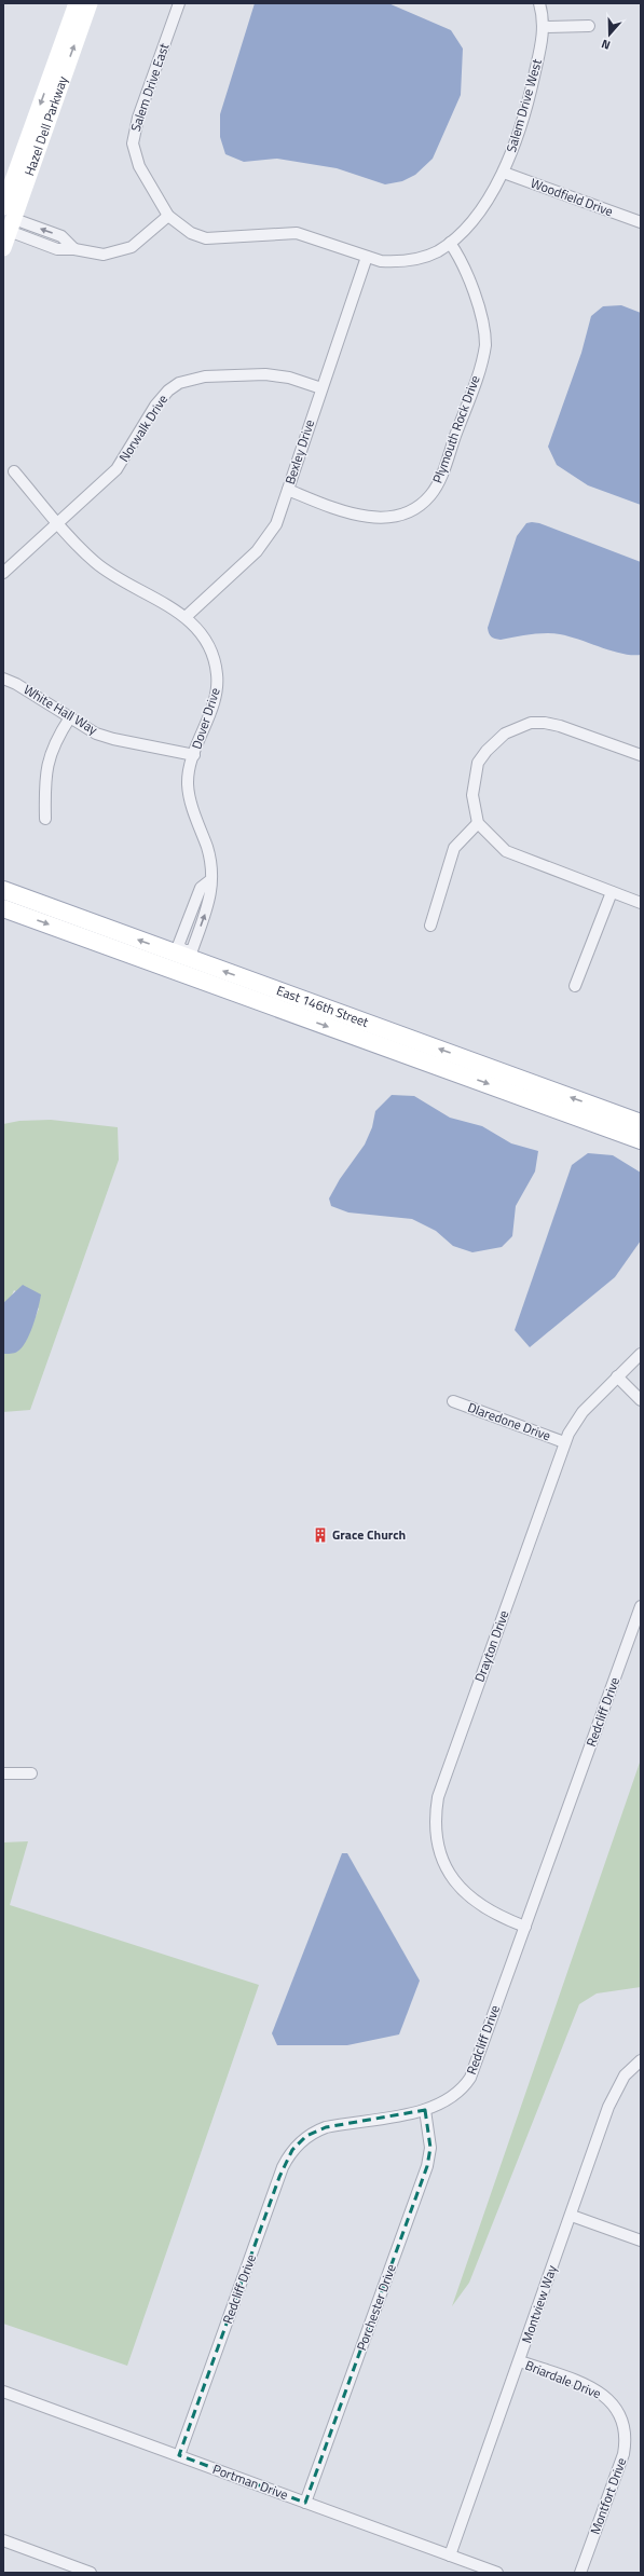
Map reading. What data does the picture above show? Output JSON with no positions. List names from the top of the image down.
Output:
{
  "streets": {
    "main road": ["Hazel Dell Parkway", "East 146th Street"],
    "street": [
      "Salem Drive East",
      "Salem Drive West",
      "Woodfield Drive",
      "Norwalk Drive",
      "Plymouth Rock Drive",
      "Bexley Drive",
      "White Hall Way",
      "Dover Drive",
      "Dlaredone Drive",
      "Drayton Drive",
      "Redcliff Drive",
      "Montview Way",
      "Porchester Drive",
      "Briardale Drive",
      "Portman Drive",
      "Montfort Drive"
    ]
  },
  "crossings": [
    ["Salem Drive East", "Salem Drive West"],
    ["Salem Drive West", "Woodfield Drive"],
    ["Salem Drive West", "Plymouth Rock Drive"],
    ["Salem Drive West", "Bexley Drive"],
    ["Norwalk Drive", "Bexley Drive"],
    ["Norwalk Drive", "Dover Drive"],
    ["Plymouth Rock Drive", "Bexley Drive"],
    ["Bexley Drive", "Dover Drive"],
    ["White Hall Way", "Dover Drive"],
    ["Dover Drive", "East 146th Street"],
    ["Dlaredone Drive", "Drayton Drive"],
    ["Drayton Drive", "Redcliff Drive"],
    ["Redcliff Drive", "Porchester Drive"],
    ["Redcliff Drive", "Portman Drive"],
    ["Montview Way", "Briardale Drive"],
    ["Montview Way", "Portman Drive"],
    ["Porchester Drive", "Portman Drive"],
    ["Briardale Drive", "Montfort Drive"]
  ],
  "places": {
    "building": ["Grace Church"]
  },
  "north": "bottom"
}
